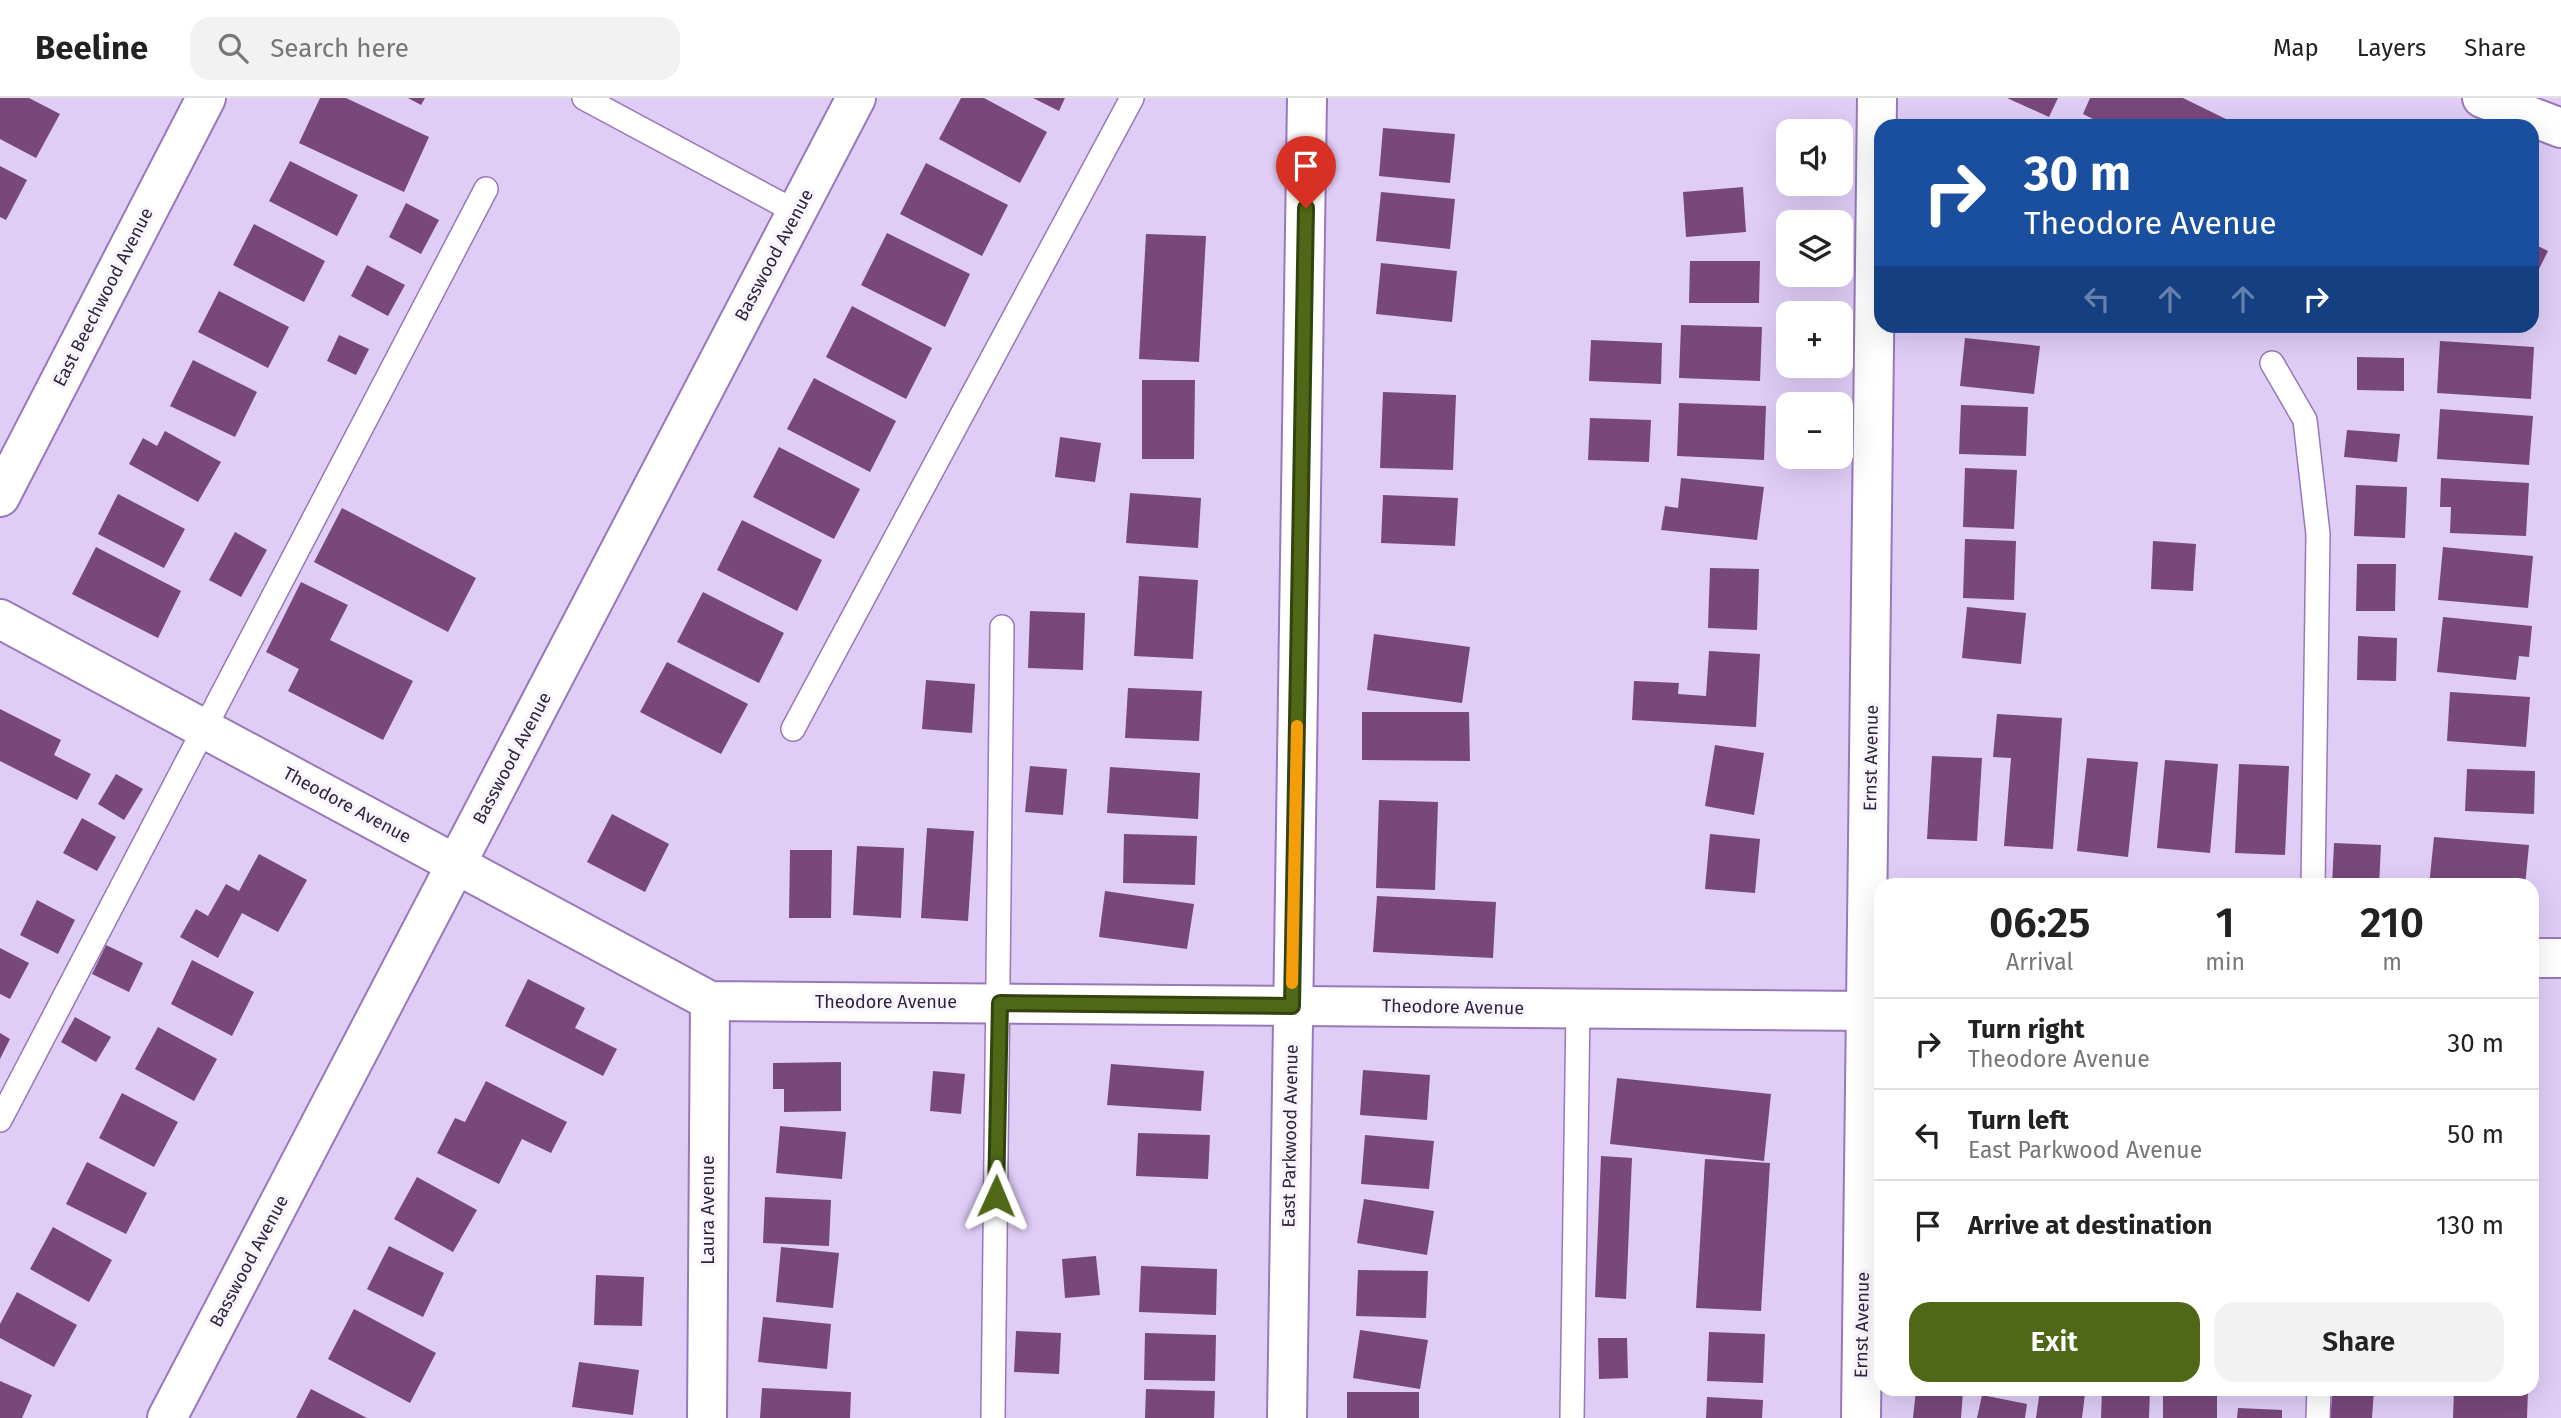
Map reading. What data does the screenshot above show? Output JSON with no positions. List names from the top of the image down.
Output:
{
  "streets": {
    "street": [
      "Basswood Avenue",
      "East Beechwood Avenue",
      "Ernst Avenue",
      "Theodore Avenue",
      "East Parkwood Avenue",
      "Laura Avenue"
    ]
  },
  "crossings": [
    ["Basswood Avenue", "Theodore Avenue"],
    ["Ernst Avenue", "Theodore Avenue"],
    ["Theodore Avenue", "East Parkwood Avenue"],
    ["Theodore Avenue", "Laura Avenue"]
  ],
  "page": {
    "header": "Beeline",
    "search": "Search here",
    "nav": ["Map", "Layers", "Share"],
    "map_buttons": ["+", "−"],
    "turn": ["30 m", "Theodore Avenue"],
    "eta": [
      "06:25",
      "Arrival",
      "1",
      "min",
      "210",
      "m"
    ],
    "list": [
      {
        "name": "Turn right",
        "note": "Theodore Avenue",
        "value": "30 m"
      },
      {
        "name": "Turn left",
        "note": "East Parkwood Avenue",
        "value": "50 m"
      },
      {
        "name": "Arrive at destination",
        "value": "130 m"
      }
    ],
    "buttons": ["Exit", "Share"]
  }
}
